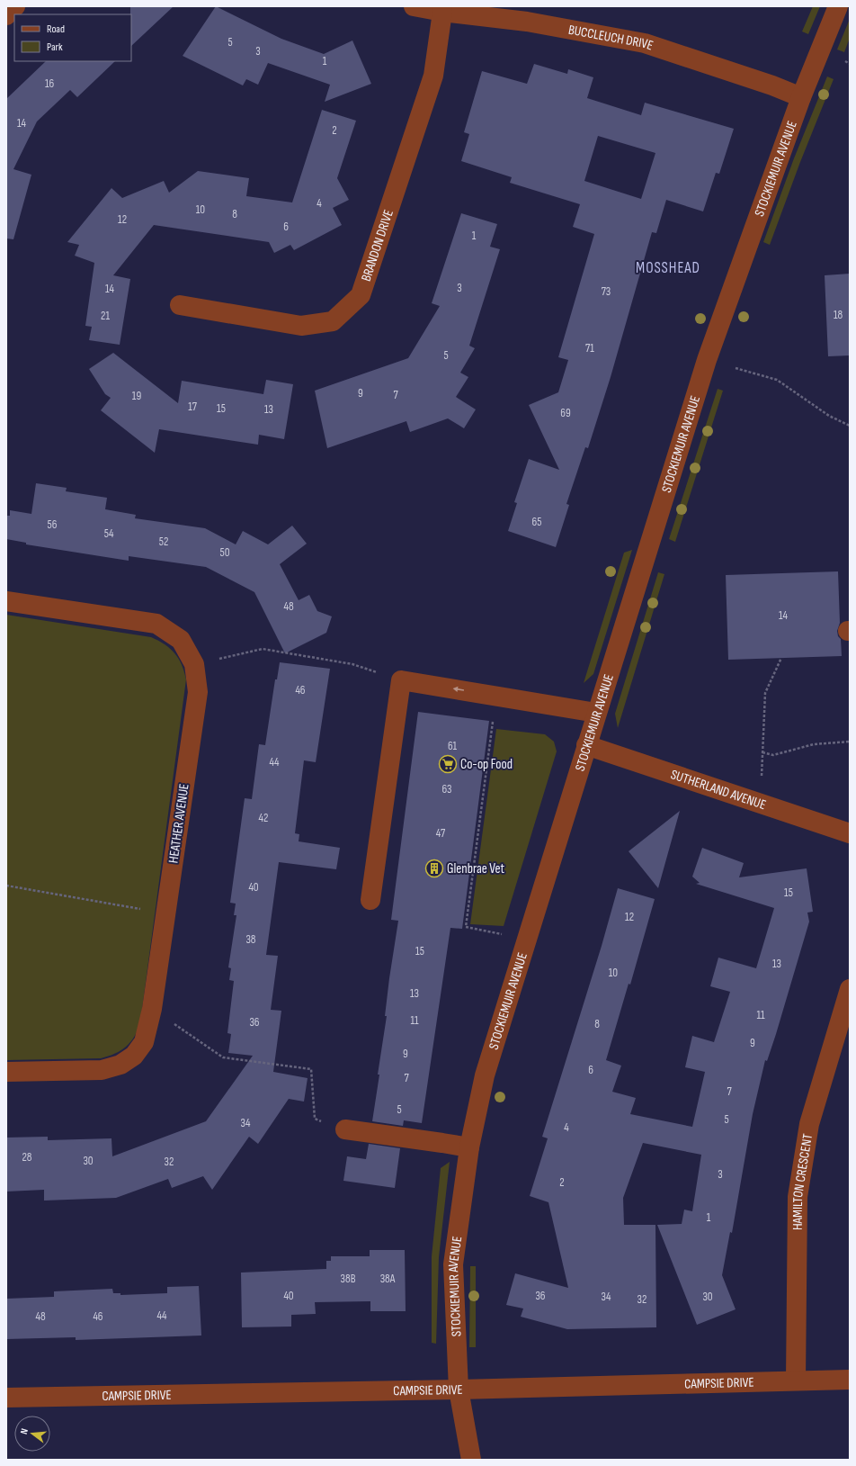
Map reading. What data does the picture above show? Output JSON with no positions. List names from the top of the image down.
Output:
{
  "streets": {
    "street": [
      "BUCCLEUCH DRIVE",
      "STOCKIEMUIR AVENUE",
      "BRANDON DRIVE",
      "SUTHERLAND AVENUE",
      "HEATHER AVENUE",
      "HAMILTON CRESCENT",
      "CAMPSIE DRIVE"
    ]
  },
  "crossings": [
    ["BUCCLEUCH DRIVE", "STOCKIEMUIR AVENUE"],
    ["BUCCLEUCH DRIVE", "BRANDON DRIVE"],
    ["STOCKIEMUIR AVENUE", "SUTHERLAND AVENUE"],
    ["STOCKIEMUIR AVENUE", "CAMPSIE DRIVE"],
    ["HAMILTON CRESCENT", "CAMPSIE DRIVE"]
  ],
  "districts": ["MOSSHEAD"],
  "places": {
    "supermarket": ["Co-op Food"],
    "building": ["Glenbrae Vet"]
  },
  "house_numbers": [
    "5",
    "3",
    "1",
    "16",
    "14",
    "2",
    "4",
    "10",
    "8",
    "12",
    "6",
    "1",
    "3",
    "14",
    "73",
    "18",
    "21",
    "71",
    "5",
    "9",
    "7",
    "19",
    "17",
    "15",
    "13",
    "69",
    "65",
    "56",
    "54",
    "52",
    "50",
    "48",
    "14",
    "46",
    "61",
    "44",
    "63",
    "42",
    "47",
    "40",
    "15",
    "12",
    "38",
    "15",
    "13",
    "10",
    "13",
    "11",
    "11",
    "36",
    "8",
    "9",
    "9",
    "6",
    "7",
    "7",
    "5",
    "5",
    "34",
    "4",
    "28",
    "30",
    "32",
    "3",
    "2",
    "1",
    "38B",
    "38A",
    "40",
    "36",
    "34",
    "30",
    "32",
    "44",
    "48",
    "46"
  ],
  "legend": ["Road", "Park"],
  "north": "left"
}
